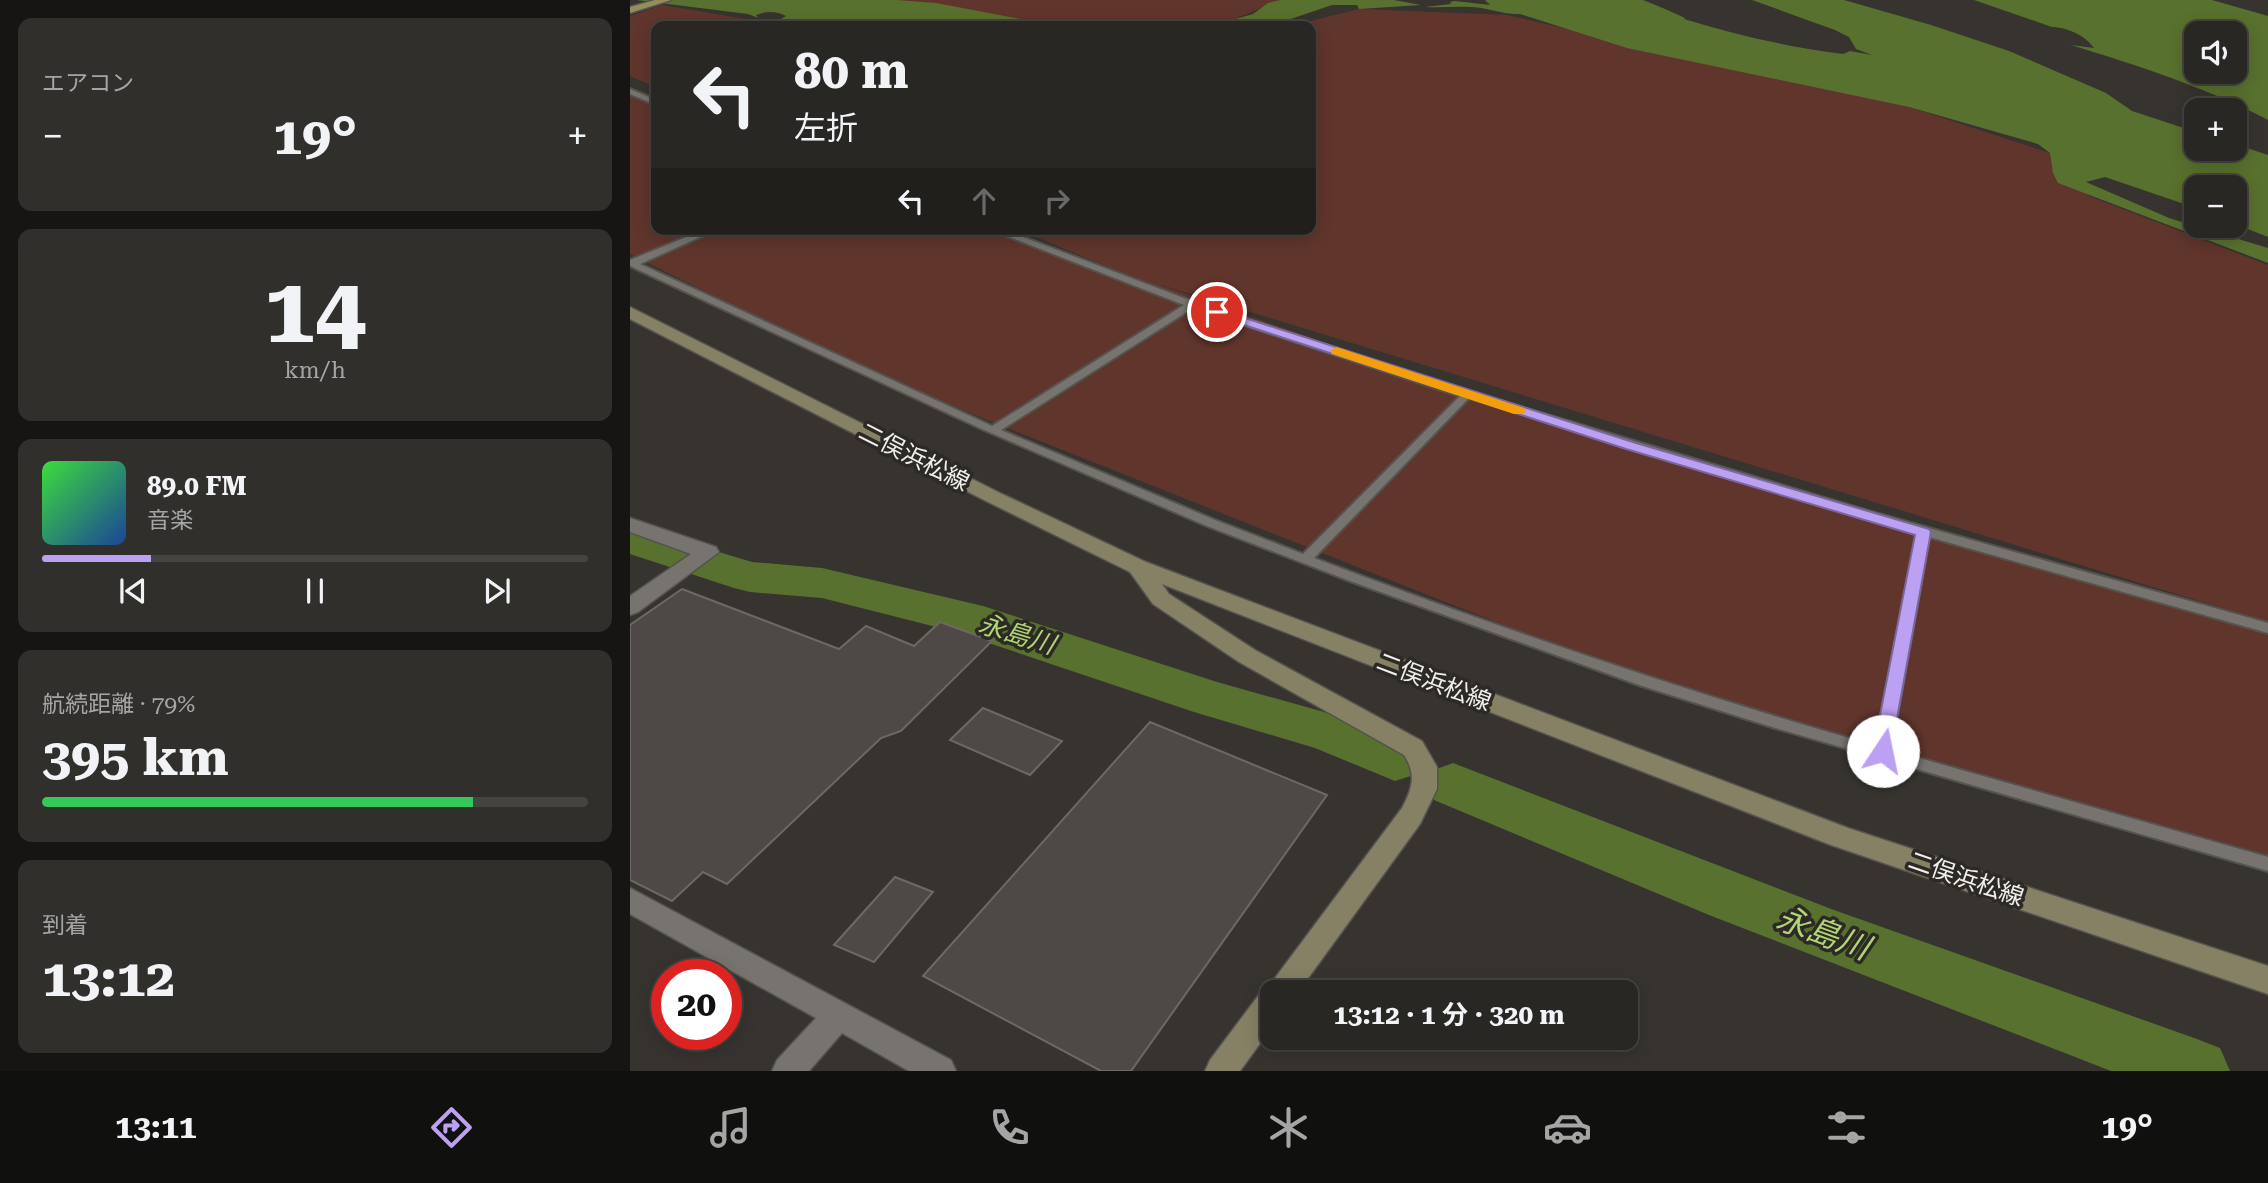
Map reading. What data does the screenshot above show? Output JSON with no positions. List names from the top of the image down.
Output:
{
  "streets": {
    "main road": ["二俣浜松線"]
  },
  "water": ["永島川"],
  "page": {
    "tile": [
      "エアコン",
      ["14", "km/h"],
      ["航続距離 · 79%", "395 km"],
      ["到着", "13:12"]
    ],
    "map_buttons": ["+", "−"],
    "turn": ["80 m", "左折"],
    "heat": ["−", "19°", "+"],
    "song": ["89.0 FM", "音楽"],
    "limit": "20",
    "trip": "13:12 · 1 分 · 320 m",
    "tabs": ["13:11", "19°"]
  }
}
